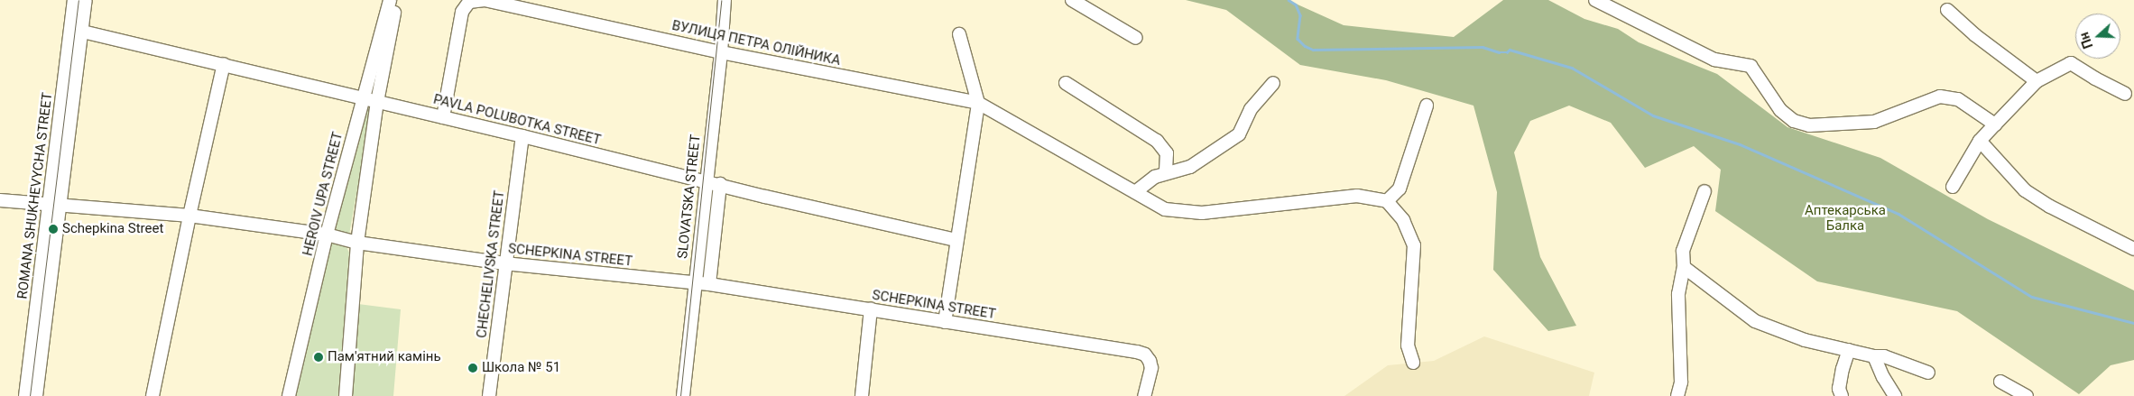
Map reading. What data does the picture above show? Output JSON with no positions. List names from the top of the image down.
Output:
{
  "streets": {
    "street": [
      "ВУЛИЦЯ ПЕТРА ОЛІЙНИКА",
      "PAVLA POLUBOTKA STREET",
      "HEROIV UPA STREET",
      "ROMANA SHUKHEVYCHA STREET",
      "SLOVATSKA STREET",
      "SCHEPKINA STREET",
      "CHECHELIVSKA STREET"
    ]
  },
  "crossings": [
    ["ВУЛИЦЯ ПЕТРА ОЛІЙНИКА", "PAVLA POLUBOTKA STREET"],
    ["ВУЛИЦЯ ПЕТРА ОЛІЙНИКА", "SLOVATSKA STREET"],
    ["PAVLA POLUBOTKA STREET", "HEROIV UPA STREET"],
    ["PAVLA POLUBOTKA STREET", "ROMANA SHUKHEVYCHA STREET"],
    ["PAVLA POLUBOTKA STREET", "SLOVATSKA STREET"],
    ["PAVLA POLUBOTKA STREET", "CHECHELIVSKA STREET"],
    ["HEROIV UPA STREET", "SCHEPKINA STREET"],
    ["ROMANA SHUKHEVYCHA STREET", "SCHEPKINA STREET"],
    ["SLOVATSKA STREET", "SCHEPKINA STREET"],
    ["SCHEPKINA STREET", "CHECHELIVSKA STREET"]
  ],
  "parks": ["Аптекарська Балка"],
  "places": ["Schepkina Street", "Пам'ятний камінь", "Школа № 51"],
  "north": "left"
}
